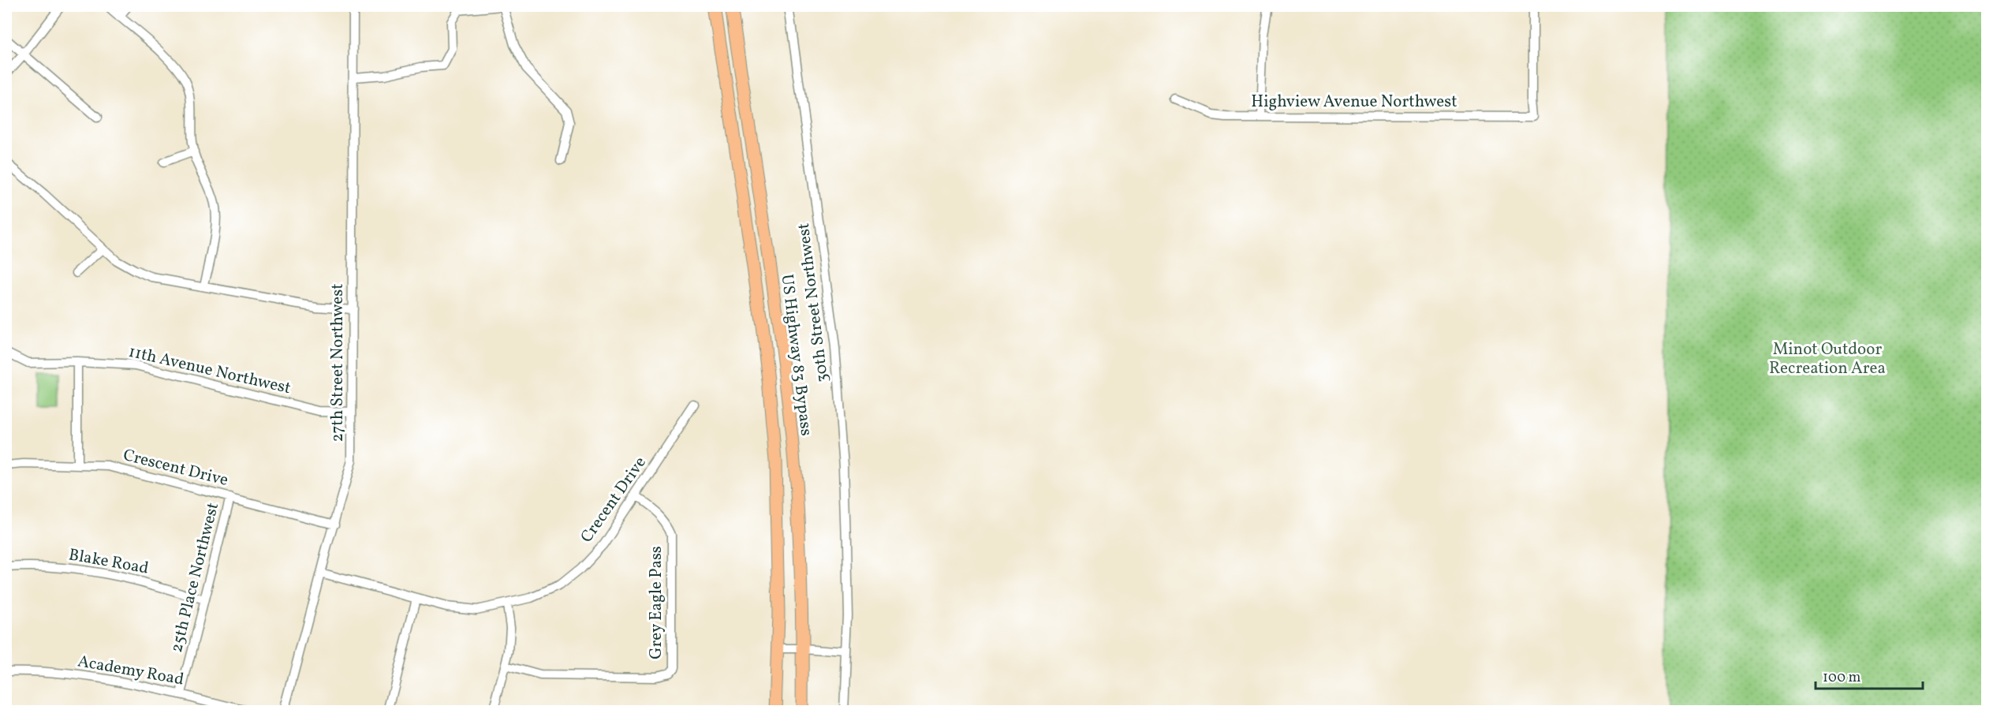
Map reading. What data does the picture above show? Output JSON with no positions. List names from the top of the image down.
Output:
{
  "streets": {
    "highway": ["US Highway 83 Bypass"],
    "street": [
      "Highview Avenue Northwest",
      "30th Street Northwest",
      "27th Street Northwest",
      "11th Avenue Northwest",
      "Crescent Drive",
      "Crecent Drive",
      "Blake Road",
      "25th Place Northwest",
      "Grey Eagle Pass",
      "Academy Road"
    ]
  },
  "crossings": [
    ["27th Street Northwest", "11th Avenue Northwest"],
    ["27th Street Northwest", "Crescent Drive"],
    ["27th Street Northwest", "Crecent Drive"],
    ["Crescent Drive", "25th Place Northwest"],
    ["Crecent Drive", "Grey Eagle Pass"],
    ["Blake Road", "25th Place Northwest"],
    ["25th Place Northwest", "Academy Road"]
  ],
  "parks": ["Minot Outdoor Recreation Area"],
  "scale_bar": "100 m"
}
